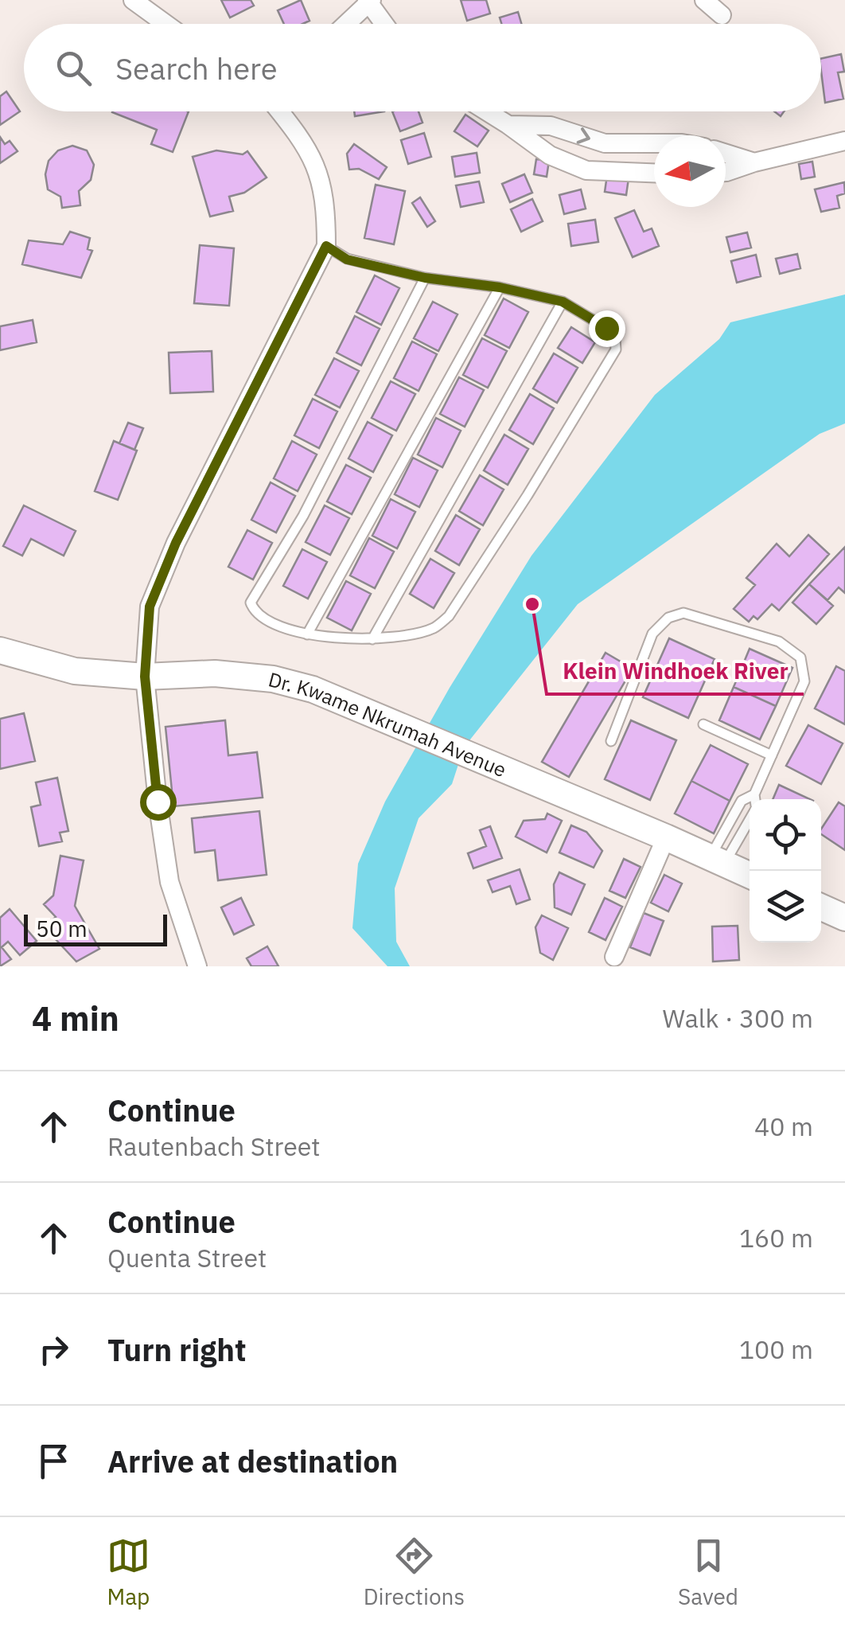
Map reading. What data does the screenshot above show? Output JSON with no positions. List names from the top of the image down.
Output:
{
  "streets": {
    "street": ["Dr. Kwame Nkrumah Avenue"]
  },
  "places": ["Klein Windhoek River"],
  "scale_bar": "50 m",
  "north": "left",
  "page": {
    "search": "Search here",
    "scale": "50 m",
    "heading": ["4 min", "Walk · 300 m"],
    "list": [
      ["Continue", "Rautenbach Street", "40 m"],
      ["Continue", "Quenta Street", "160 m"],
      ["Turn right", "100 m"],
      "Arrive at destination"
    ],
    "nav": ["Map", "Directions", "Saved"]
  }
}
